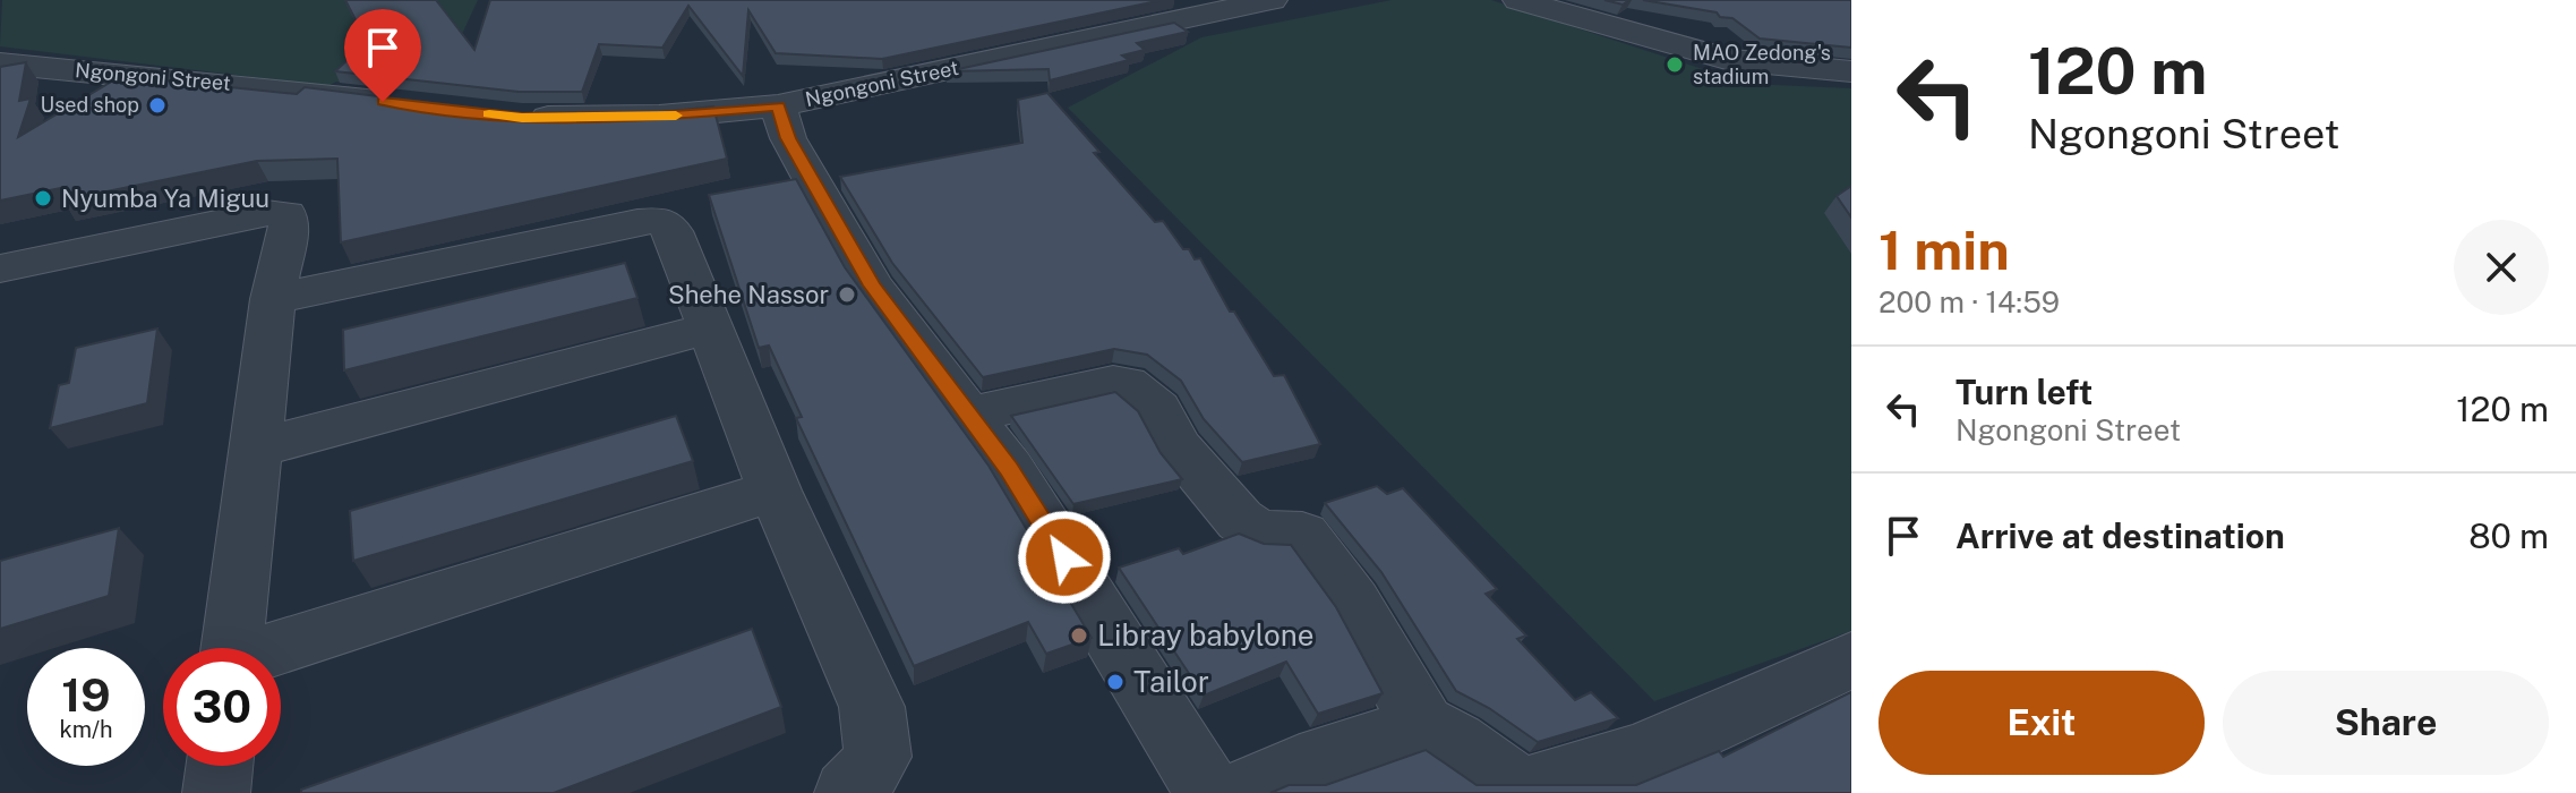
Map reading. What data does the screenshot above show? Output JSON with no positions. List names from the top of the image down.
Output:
{
  "streets": {
    "street": ["Ngongoni Street"]
  },
  "places": [
    "MAO Zedong's stadium",
    "Used shop",
    "Nyumba Ya Miguu",
    "Shehe Nassor",
    "Libray babylone",
    "Tailor"
  ],
  "page": {
    "turn": ["120 m", "Ngongoni Street"],
    "heading": ["1 min", "200 m · 14:59"],
    "list": [
      {
        "name": "Turn left",
        "note": "Ngongoni Street",
        "value": "120 m"
      },
      {
        "name": "Arrive at destination",
        "value": "80 m"
      }
    ],
    "speed": "19 km/h",
    "limit": "30",
    "buttons": ["Exit", "Share"]
  }
}
